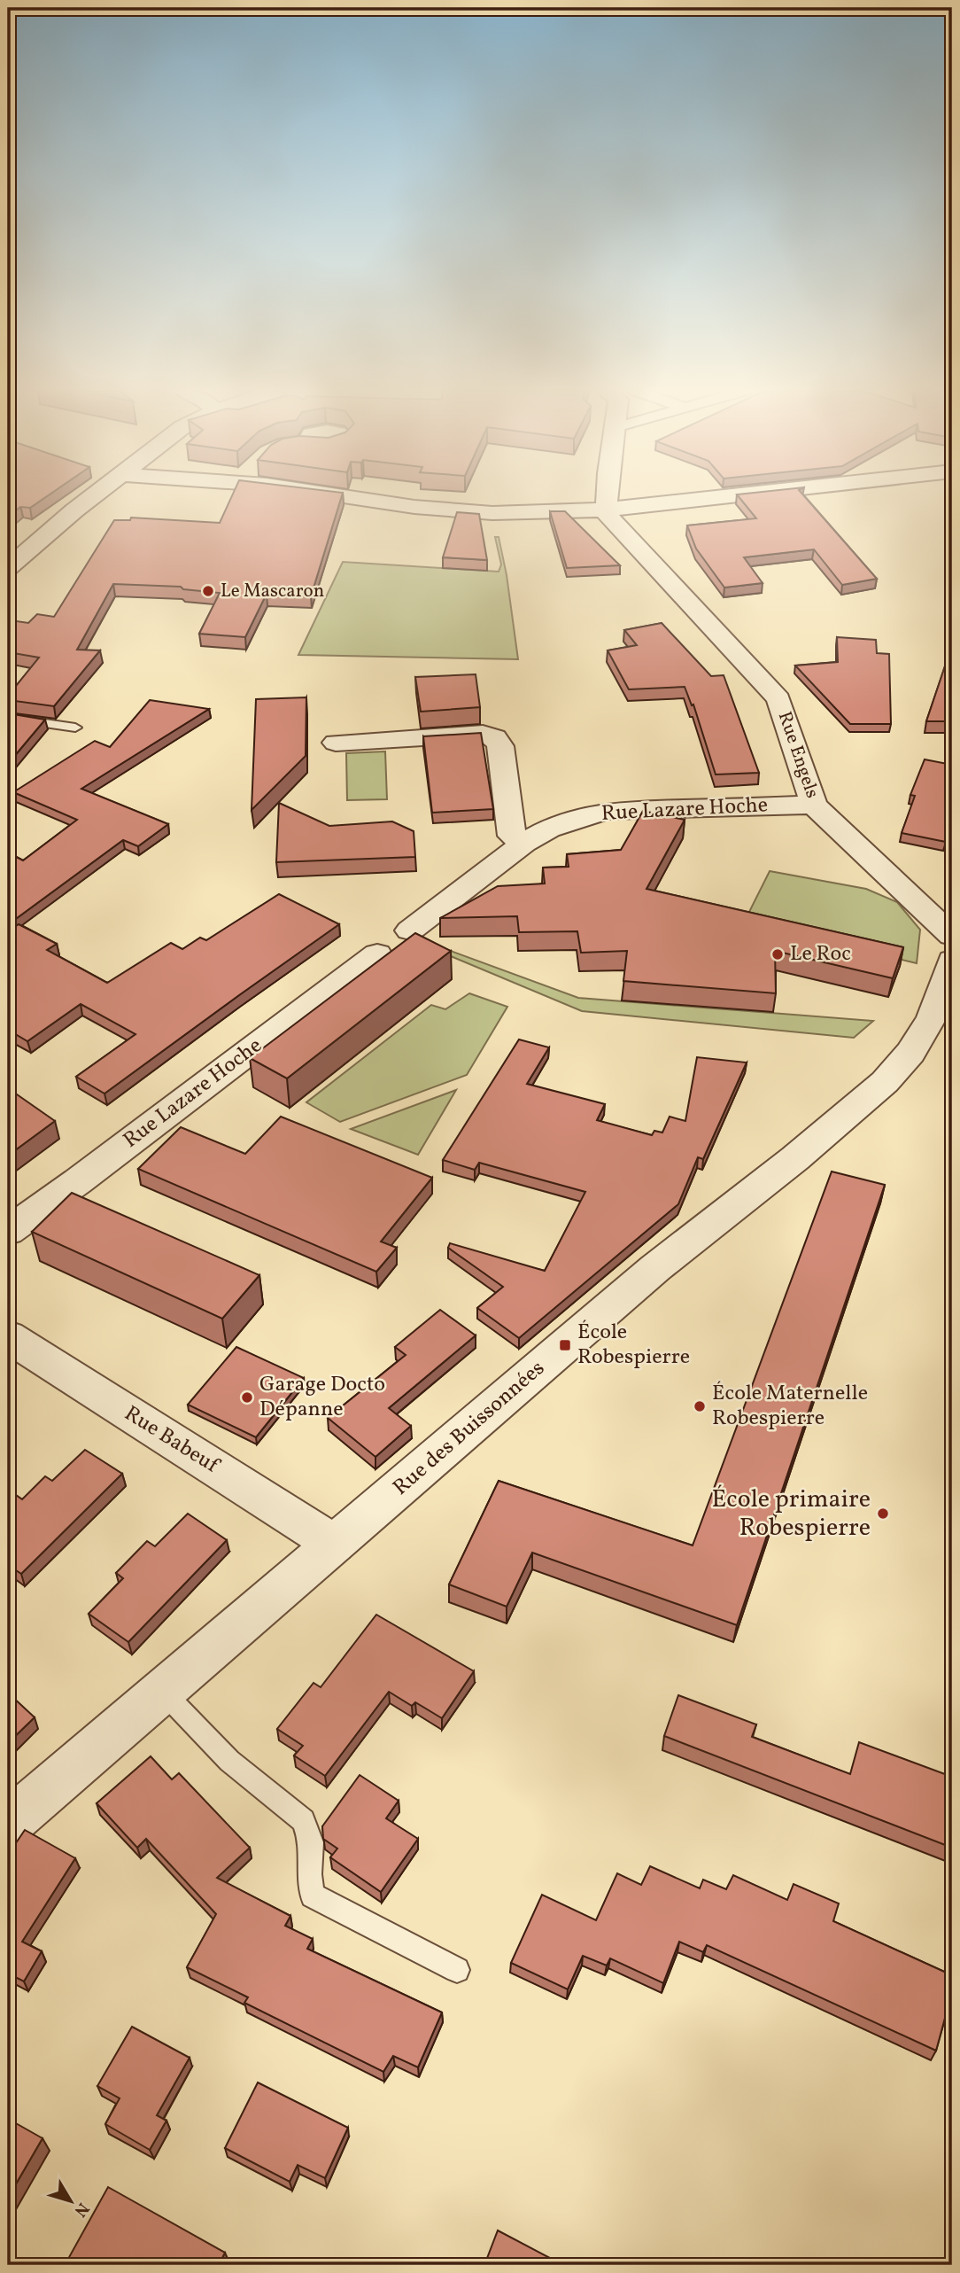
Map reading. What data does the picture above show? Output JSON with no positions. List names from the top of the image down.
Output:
{
  "streets": {
    "street": [
      "Rue Engels",
      "Rue Lazare Hoche",
      "Rue des Buissonnées",
      "Rue Babeuf"
    ]
  },
  "crossings": [
    ["Rue Engels", "Rue Lazare Hoche"],
    ["Rue des Buissonnées", "Rue Babeuf"]
  ],
  "places": {
    "other": [
      "Le Mascaron",
      "Le Roc",
      "Garage Docto Dépanne",
      "École Maternelle Robespierre",
      "École primaire Robespierre"
    ],
    "transit": ["École Robespierre"]
  },
  "north": "bottom right"
}
